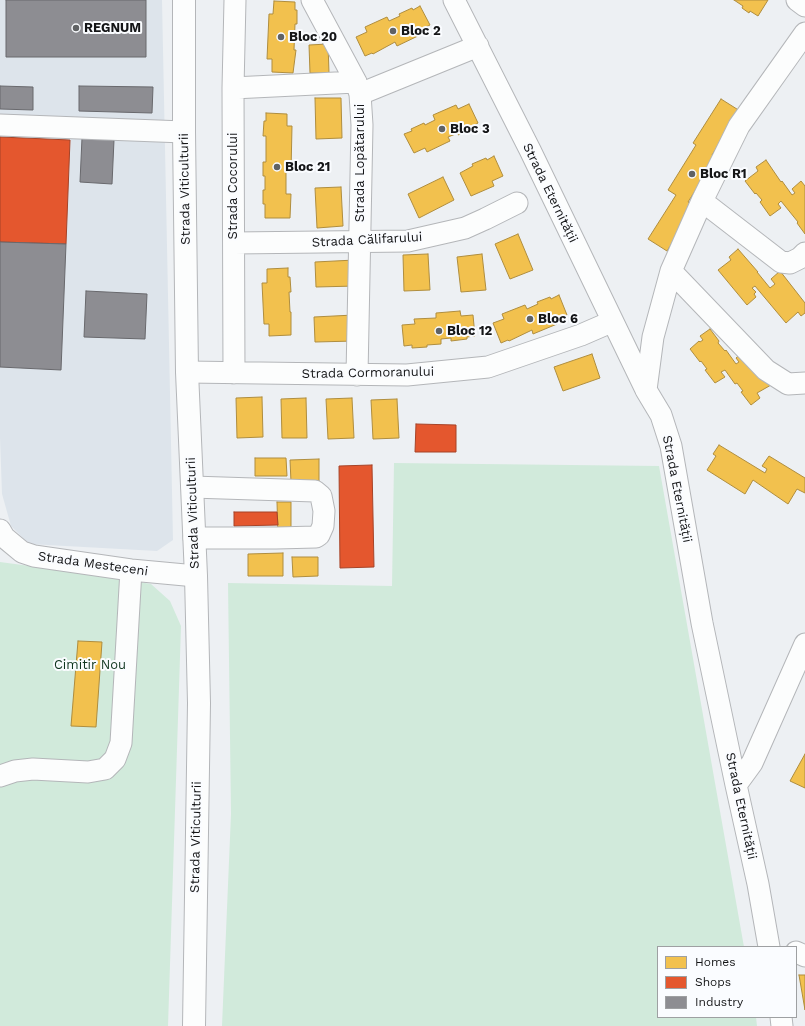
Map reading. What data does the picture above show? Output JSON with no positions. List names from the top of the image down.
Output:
{
  "streets": {
    "main road": ["Strada Viticulturii"],
    "street": [
      "Strada Lopătarului",
      "Strada Cocorului",
      "Strada Eternității",
      "Strada Călifarului",
      "Strada Cormoranului",
      "Strada Mesteceni"
    ]
  },
  "crossings": [
    ["Strada Lopătarului", "Strada Eternității"],
    ["Strada Lopătarului", "Strada Călifarului"],
    ["Strada Lopătarului", "Strada Cormoranului"],
    ["Strada Cocorului", "Strada Călifarului"],
    ["Strada Cocorului", "Strada Cormoranului"],
    ["Strada Viticulturii", "Strada Cormoranului"],
    ["Strada Viticulturii", "Strada Mesteceni"],
    ["Strada Eternității", "Strada Cormoranului"]
  ],
  "parks": ["Cimitir Nou"],
  "places": [
    "REGNUM",
    "Bloc 2",
    "Bloc 20",
    "Bloc 3",
    "Bloc 21",
    "Bloc R1",
    "Bloc 6",
    "Bloc 12"
  ],
  "legend": ["Homes", "Shops", "Industry"]
}
